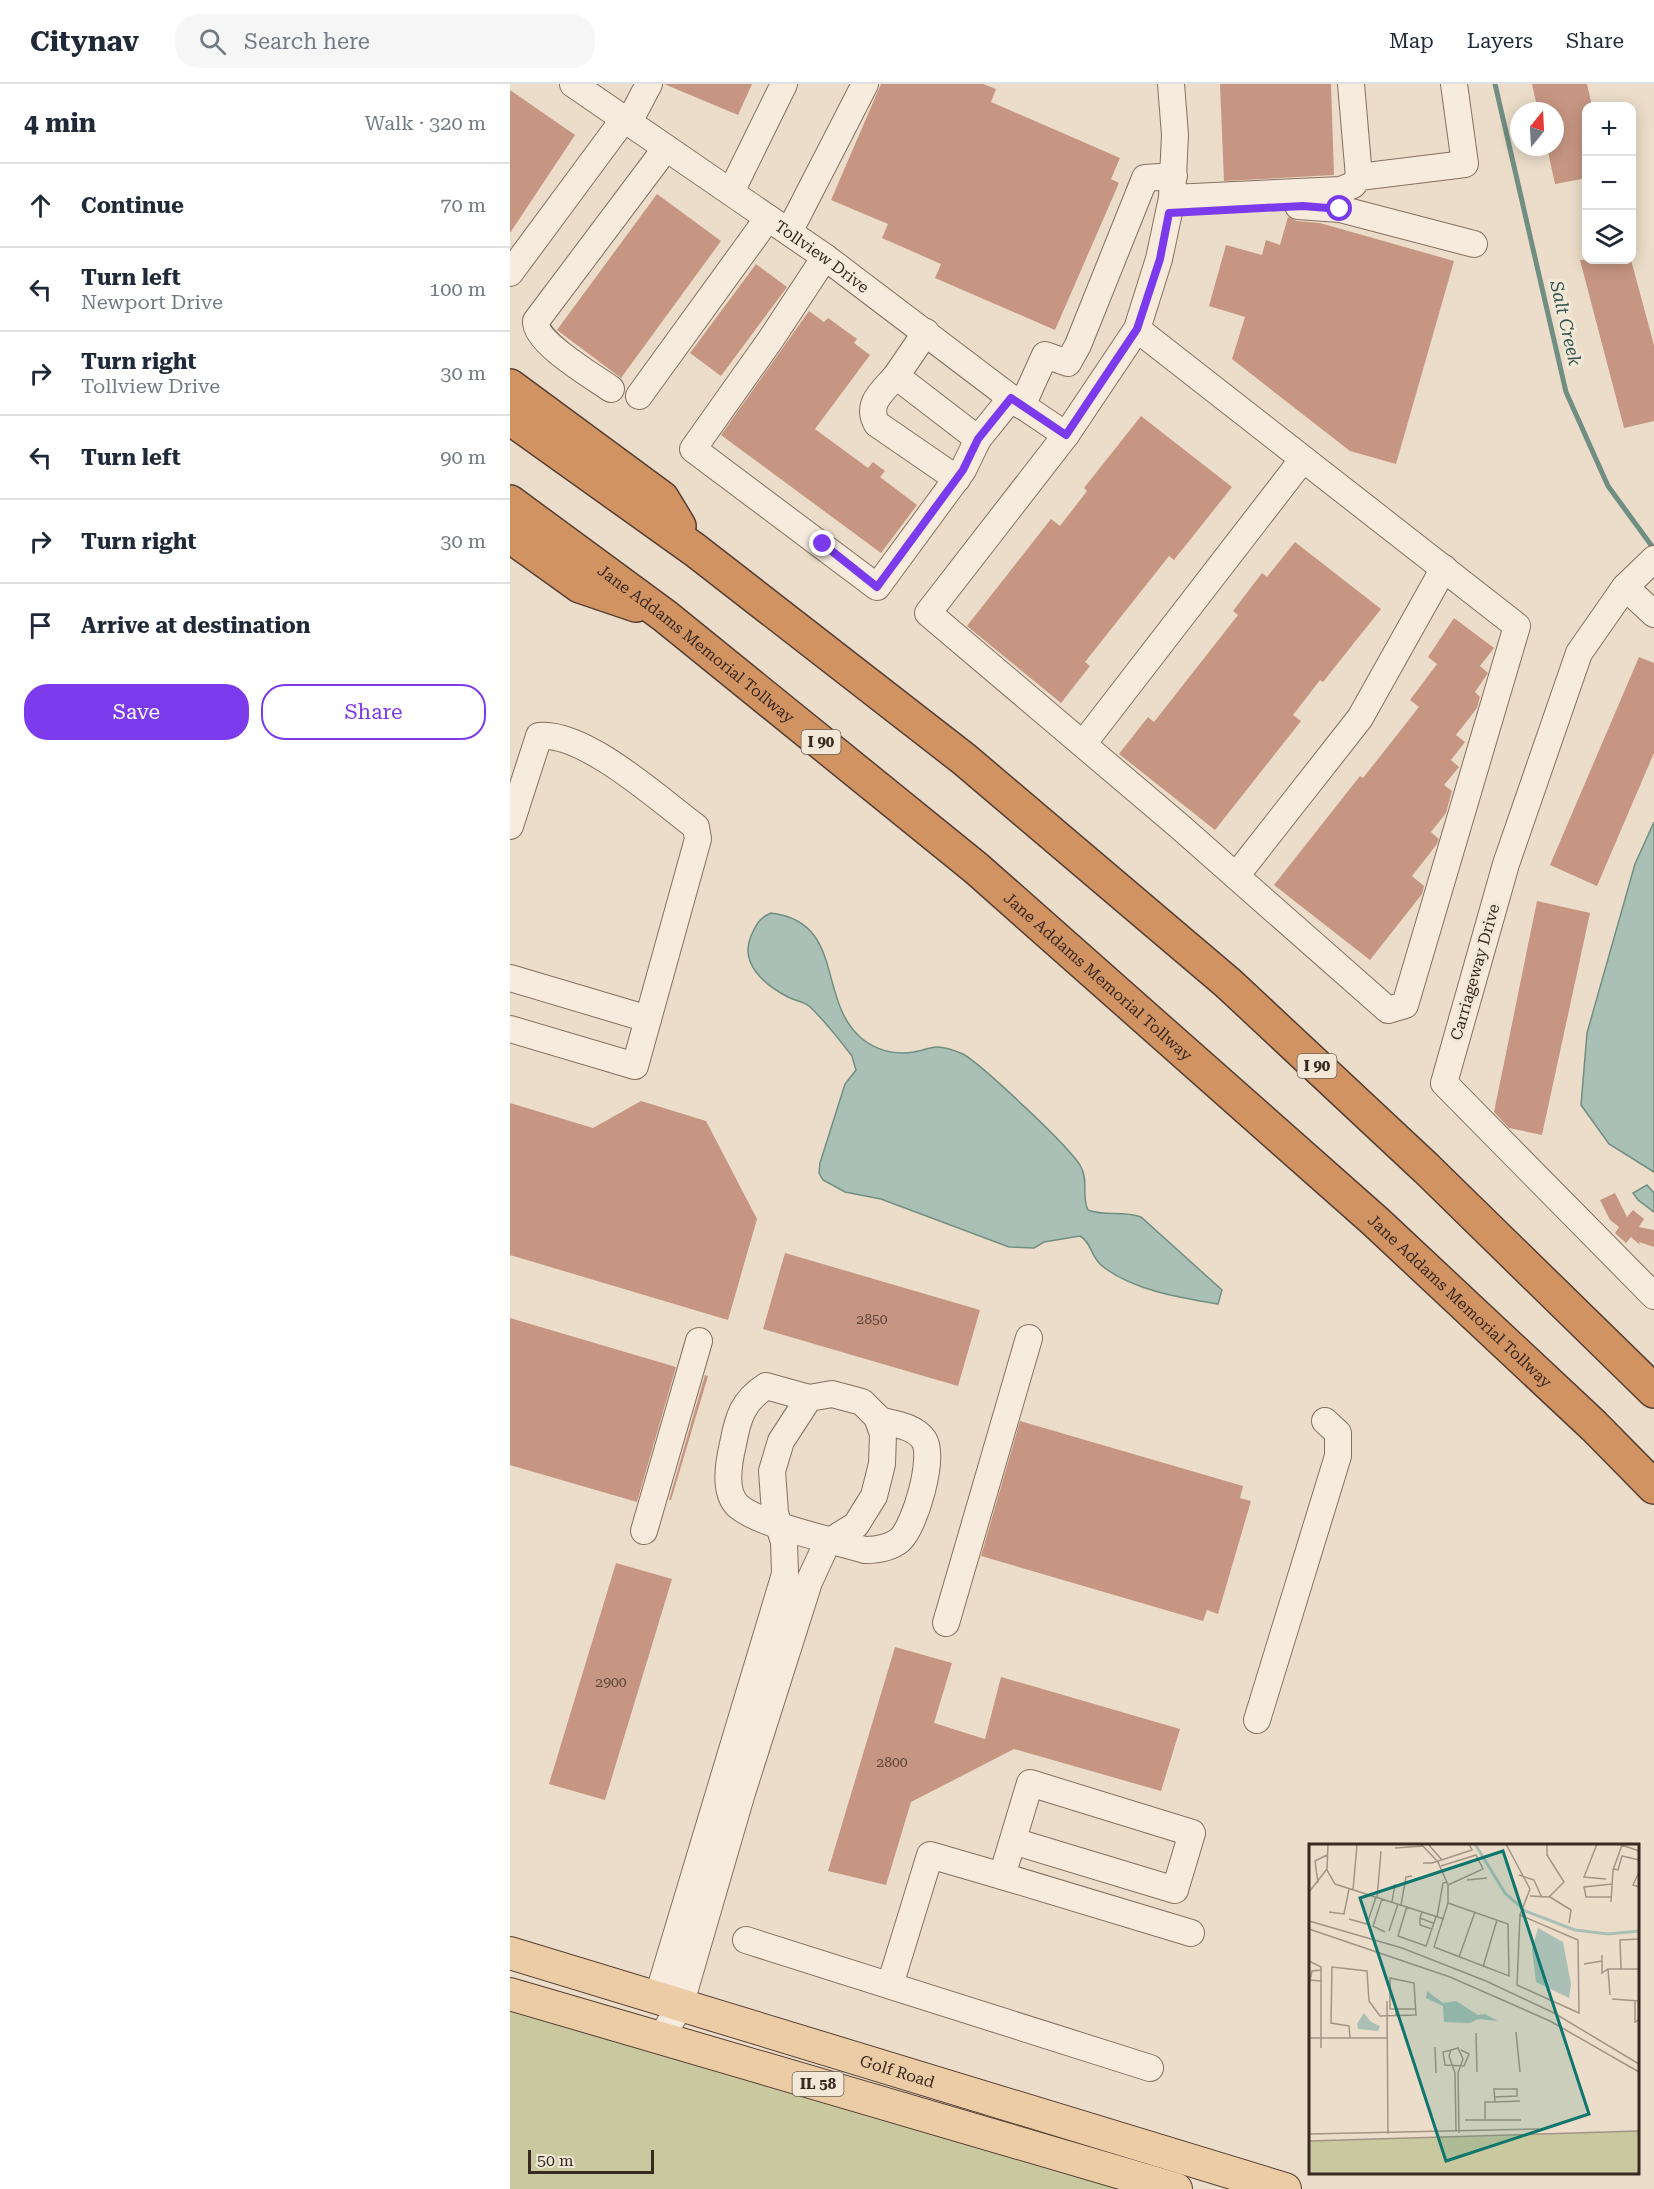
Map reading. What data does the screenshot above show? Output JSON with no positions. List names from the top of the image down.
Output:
{
  "streets": {
    "highway": ["Jane Addams Memorial Tollway", "I 90"],
    "main road": ["Golf Road", "IL 58"],
    "street": ["Tollview Drive", "Carriageway Drive"]
  },
  "water": ["Salt Creek"],
  "house_numbers": ["2850", "2900", "2800"],
  "scale_bar": "50 m",
  "north": "top",
  "page": {
    "header": "Citynav",
    "search": "Search here",
    "nav": ["Map", "Layers", "Share"],
    "heading": ["4 min", "Walk · 320 m"],
    "map_buttons": ["+", "−"],
    "list": [
      ["Continue", "70 m"],
      ["Turn left", "Newport Drive", "100 m"],
      ["Turn right", "Tollview Drive", "30 m"],
      ["Turn left", "90 m"],
      ["Turn right", "30 m"],
      "Arrive at destination"
    ],
    "buttons": ["Save", "Share"],
    "scale": "50 m"
  }
}
